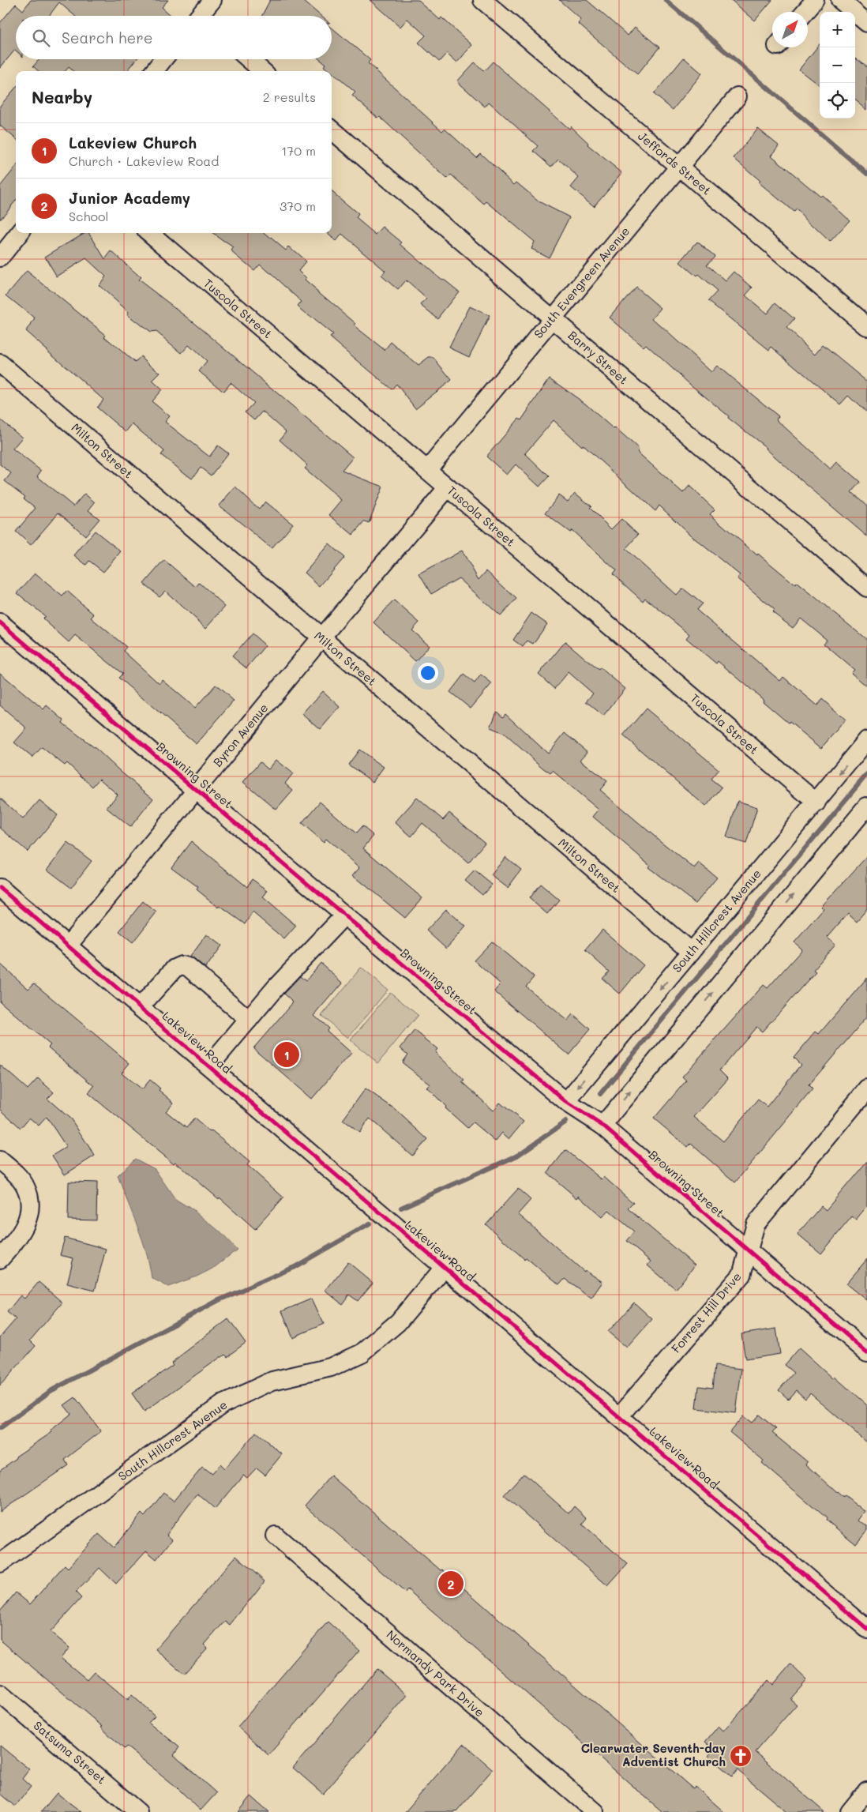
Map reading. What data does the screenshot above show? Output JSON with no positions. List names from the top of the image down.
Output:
{
  "streets": {
    "street": [
      "Jeffords Street",
      "South Evergreen Avenue",
      "Tuscola Street",
      "Barry Street",
      "Milton Street",
      "Byron Avenue",
      "Browning Street",
      "South Hillcrest Avenue",
      "Lakeview Road",
      "Forrest Hill Drive",
      "Normandy Park Drive",
      "Satsuma Street"
    ]
  },
  "crossings": [
    ["Jeffords Street", "South Evergreen Avenue"],
    ["South Evergreen Avenue", "Tuscola Street"],
    ["South Evergreen Avenue", "Barry Street"],
    ["Tuscola Street", "Byron Avenue"],
    ["Tuscola Street", "South Hillcrest Avenue"],
    ["Milton Street", "Byron Avenue"],
    ["Milton Street", "South Hillcrest Avenue"],
    ["Byron Avenue", "Browning Street"],
    ["Byron Avenue", "Lakeview Road"],
    ["Browning Street", "South Hillcrest Avenue"],
    ["Browning Street", "Forrest Hill Drive"],
    ["South Hillcrest Avenue", "Lakeview Road"],
    ["Lakeview Road", "Forrest Hill Drive"]
  ],
  "places": {
    "church": ["Clearwater Seventh-day Adventist Church"]
  },
  "north": "top right",
  "page": {
    "map_buttons": ["+", "−"],
    "search": "Search here",
    "heading": ["Nearby", "2 results"],
    "list": [
      {
        "mark": "1",
        "name": "Lakeview Church",
        "note": "Church · Lakeview Road",
        "value": "170 m"
      },
      {
        "mark": "2",
        "name": "Junior Academy",
        "note": "School",
        "value": "370 m"
      }
    ],
    "pins": ["1", "2"]
  }
}
